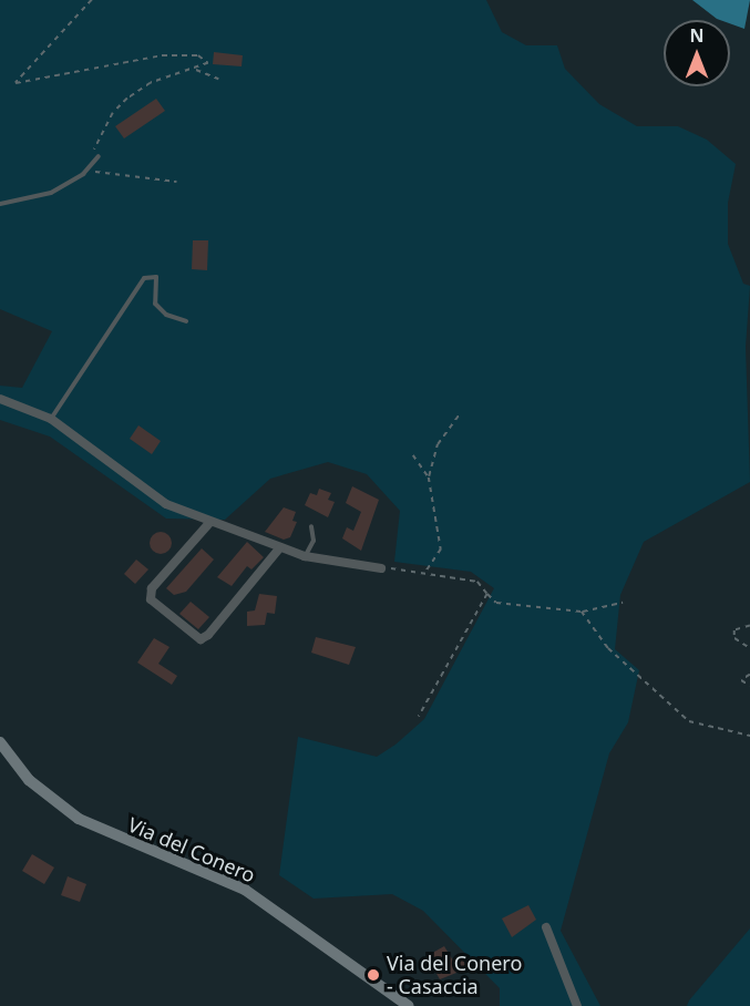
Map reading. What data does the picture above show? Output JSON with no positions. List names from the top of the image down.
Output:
{
  "streets": {
    "main road": ["Via del Conero"]
  },
  "places": ["Via del Conero - Casaccia"],
  "north": "top"
}
